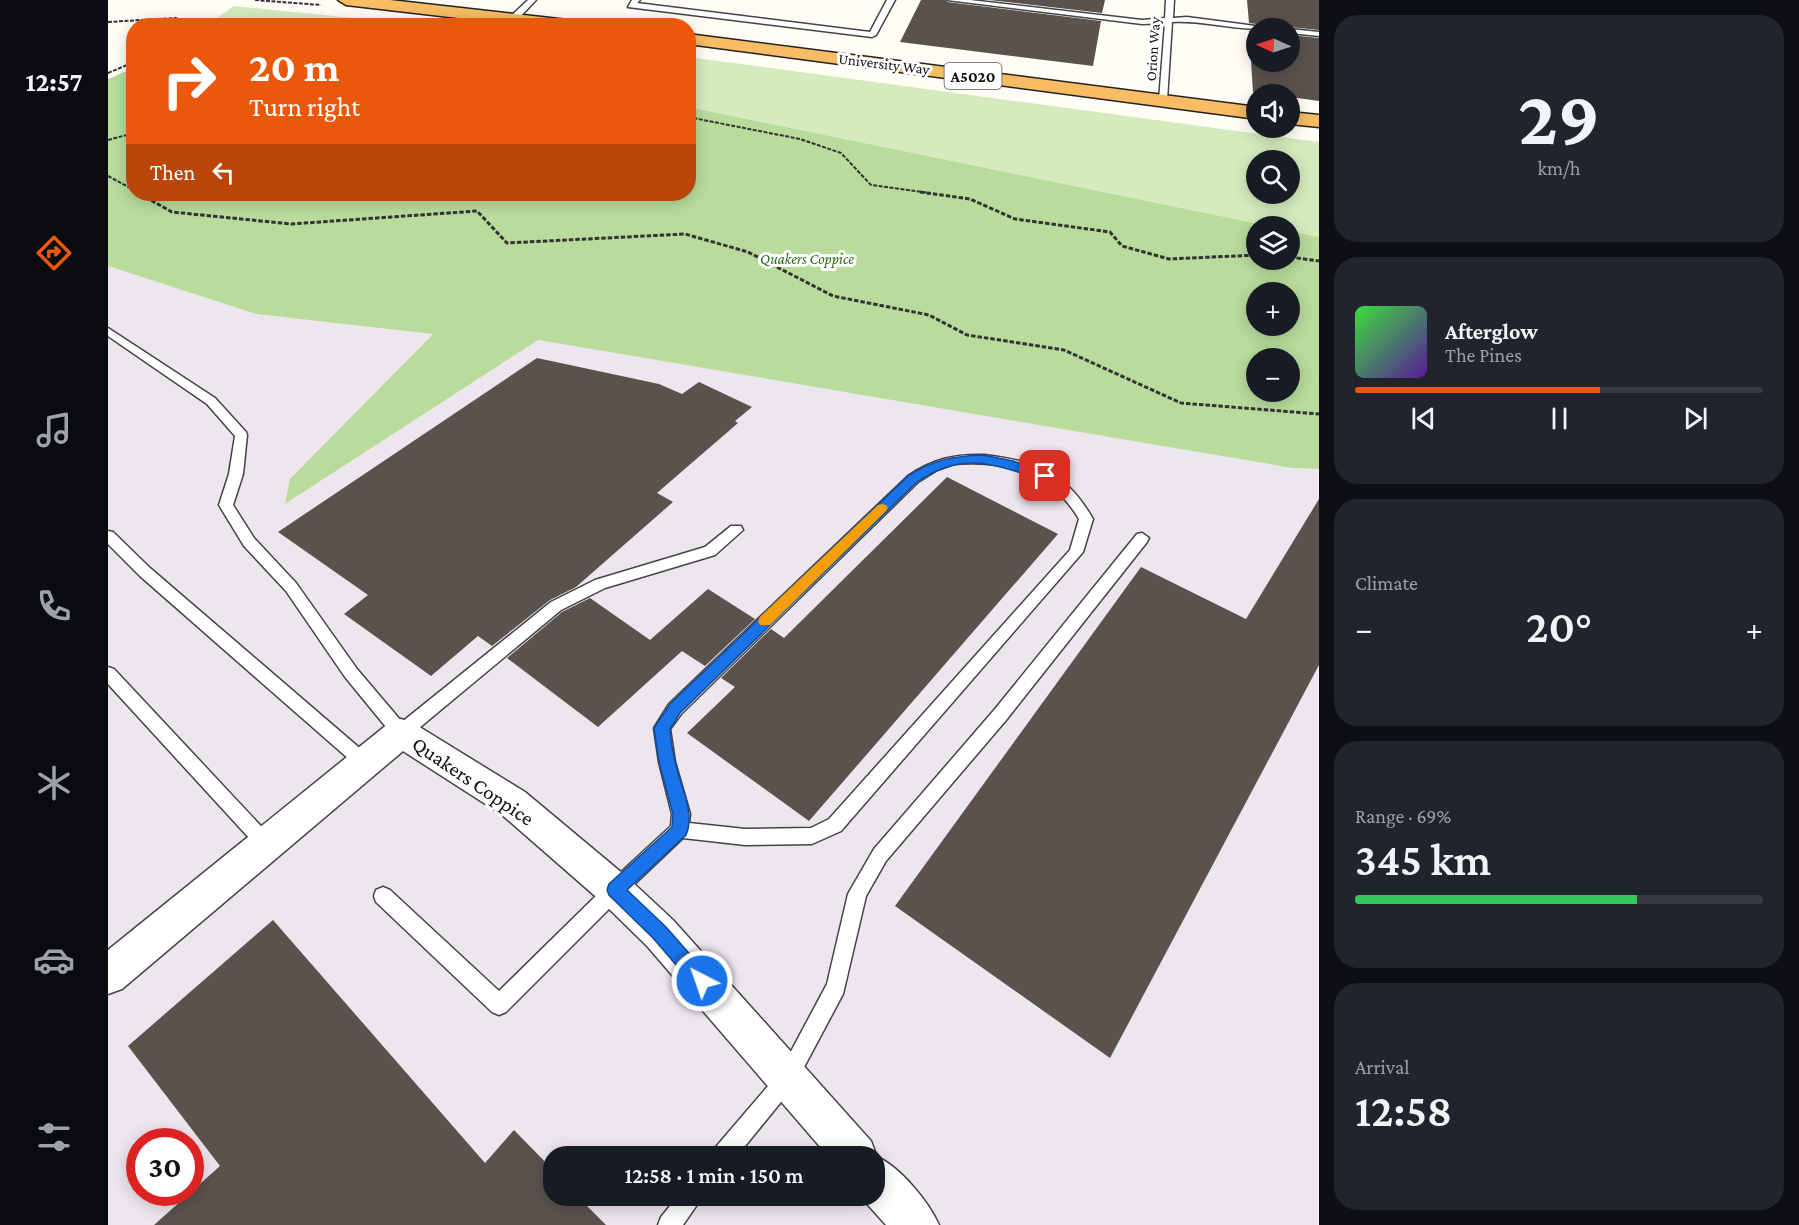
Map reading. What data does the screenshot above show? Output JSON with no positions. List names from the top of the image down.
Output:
{
  "streets": {
    "highway": ["University Way", "A5020"],
    "street": ["Quakers Coppice"],
    "lane": ["Orion Way"]
  },
  "crossings": [
    ["Orion Way", "University Way"]
  ],
  "parks": ["Quakers Coppice"],
  "north": "left",
  "page": {
    "tabs": "12:57",
    "tile": [
      ["29", "km/h"],
      "Climate",
      ["Range · 69%", "345 km"],
      ["Arrival", "12:58"]
    ],
    "map_buttons": ["+", "−"],
    "turn": ["20 m", "Turn right"],
    "then": "Then",
    "song": ["Afterglow", "The Pines"],
    "heat": ["−", "20°", "+"],
    "limit": "30",
    "trip": "12:58 · 1 min · 150 m"
  }
}
